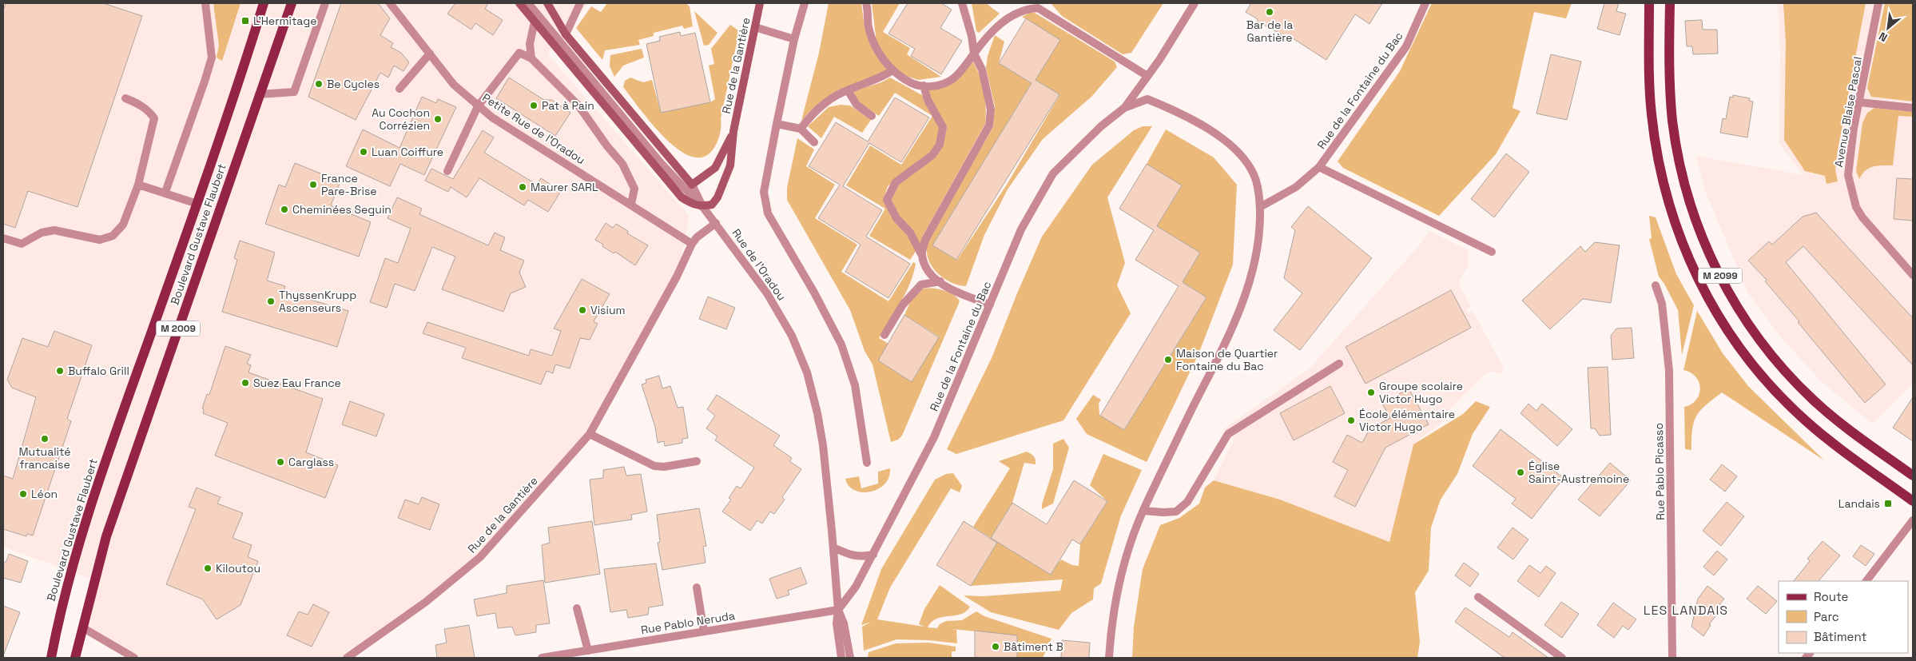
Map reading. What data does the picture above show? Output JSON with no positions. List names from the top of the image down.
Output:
{
  "streets": {
    "main road": [
      "Rue de la Gantière",
      "Boulevard Gustave Flaubert",
      "Rue de l'Oradou",
      "M 2099",
      "M 2009"
    ],
    "street": [
      "Rue de la Fontaine du Bac",
      "Avenue Blaise Pascal",
      "Petite Rue de l'Oradou",
      "Rue Pablo Picasso",
      "Rue Pablo Neruda"
    ]
  },
  "crossings": [
    ["Rue de la Gantière", "Petite Rue de l'Oradou"],
    ["Rue de la Gantière", "Rue de l'Oradou"],
    ["Rue de la Fontaine du Bac", "Rue de l'Oradou"],
    ["Rue de la Fontaine du Bac", "Rue Pablo Neruda"],
    ["Rue de l'Oradou", "Rue Pablo Neruda"]
  ],
  "districts": ["LES LANDAIS"],
  "places": {
    "other": [
      "Bar de la Gantière",
      "Be Cycles",
      "Pat à Pain",
      "Au Cochon Corrézien",
      "Luan Coiffure",
      "France Pare-Brise",
      "Maurer SARL",
      "Cheminées Seguin",
      "ThyssenKrupp Ascenseurs",
      "Visium",
      "Maison de Quartier Fontaine du Bac",
      "Buffalo Grill",
      "Suez Eau France",
      "Groupe scolaire Victor Hugo",
      "École élémentaire Victor Hugo",
      "Mutualité francaise",
      "Carglass",
      "Église Saint-Austremoine",
      "Léon",
      "Kiloutou",
      "Bâtiment B"
    ],
    "transit": ["L'Hermitage", "Landais"]
  },
  "legend": ["Route", "Parc", "Bâtiment"],
  "north": "bottom left"
}
